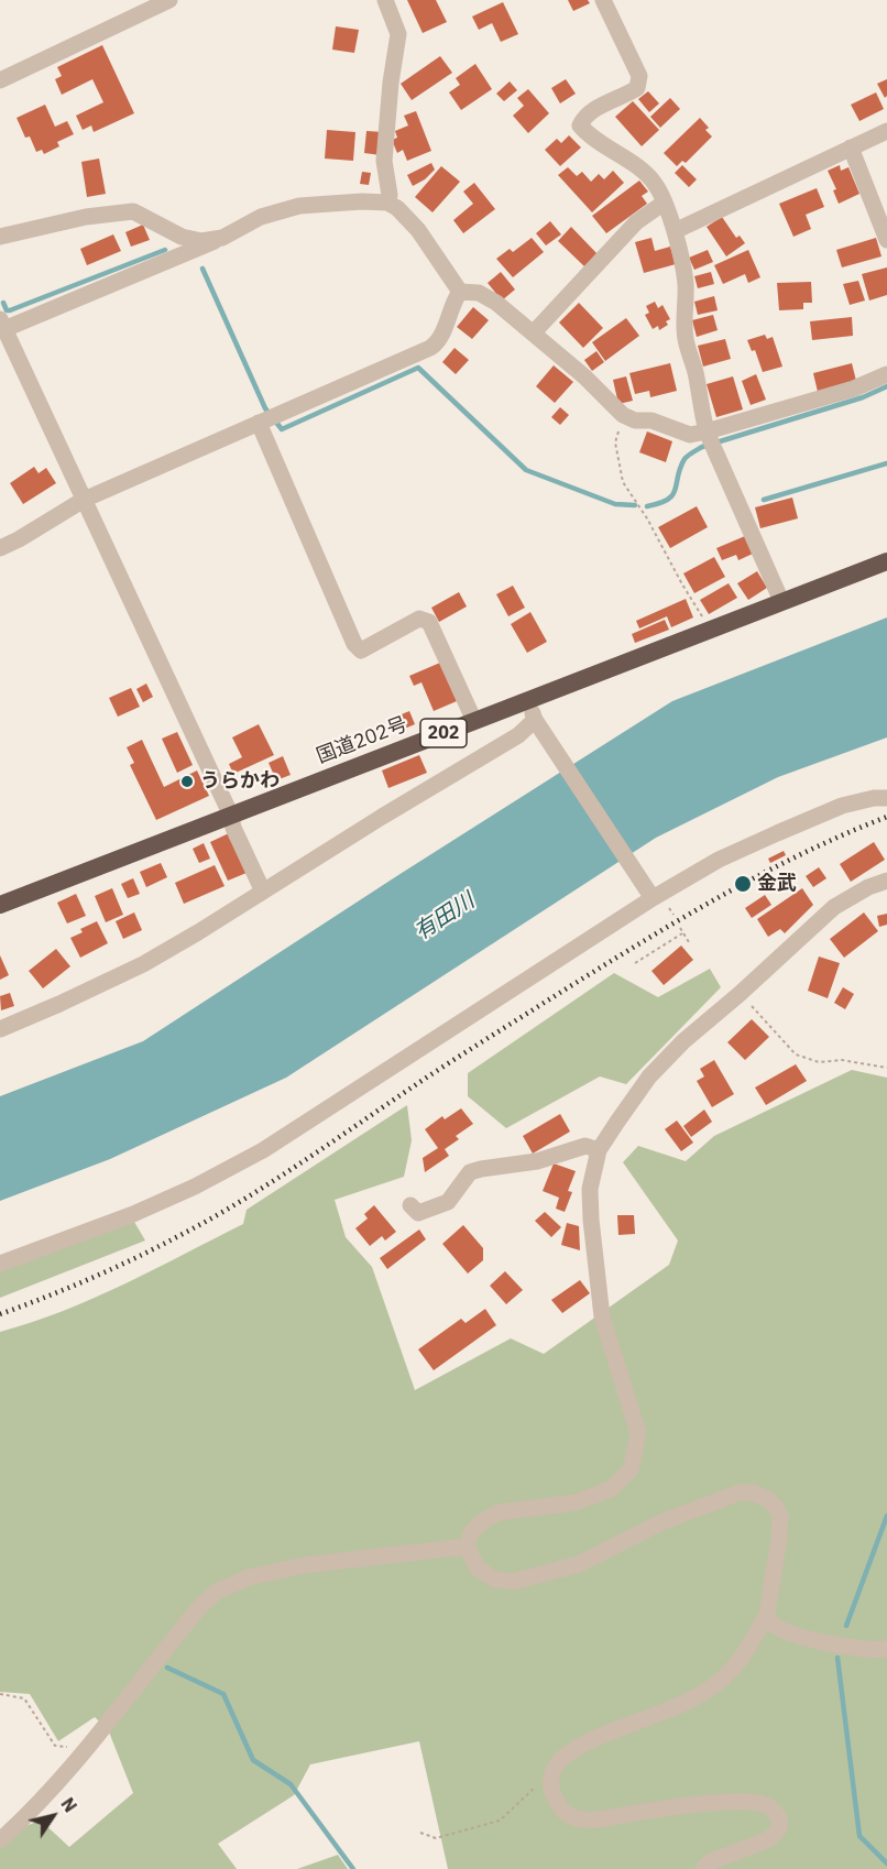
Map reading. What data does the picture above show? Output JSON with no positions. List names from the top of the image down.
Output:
{
  "streets": {
    "highway": ["202", "国道202号"]
  },
  "water": ["有田川"],
  "places": ["うらかわ", "金武"],
  "north": "top right"
}
